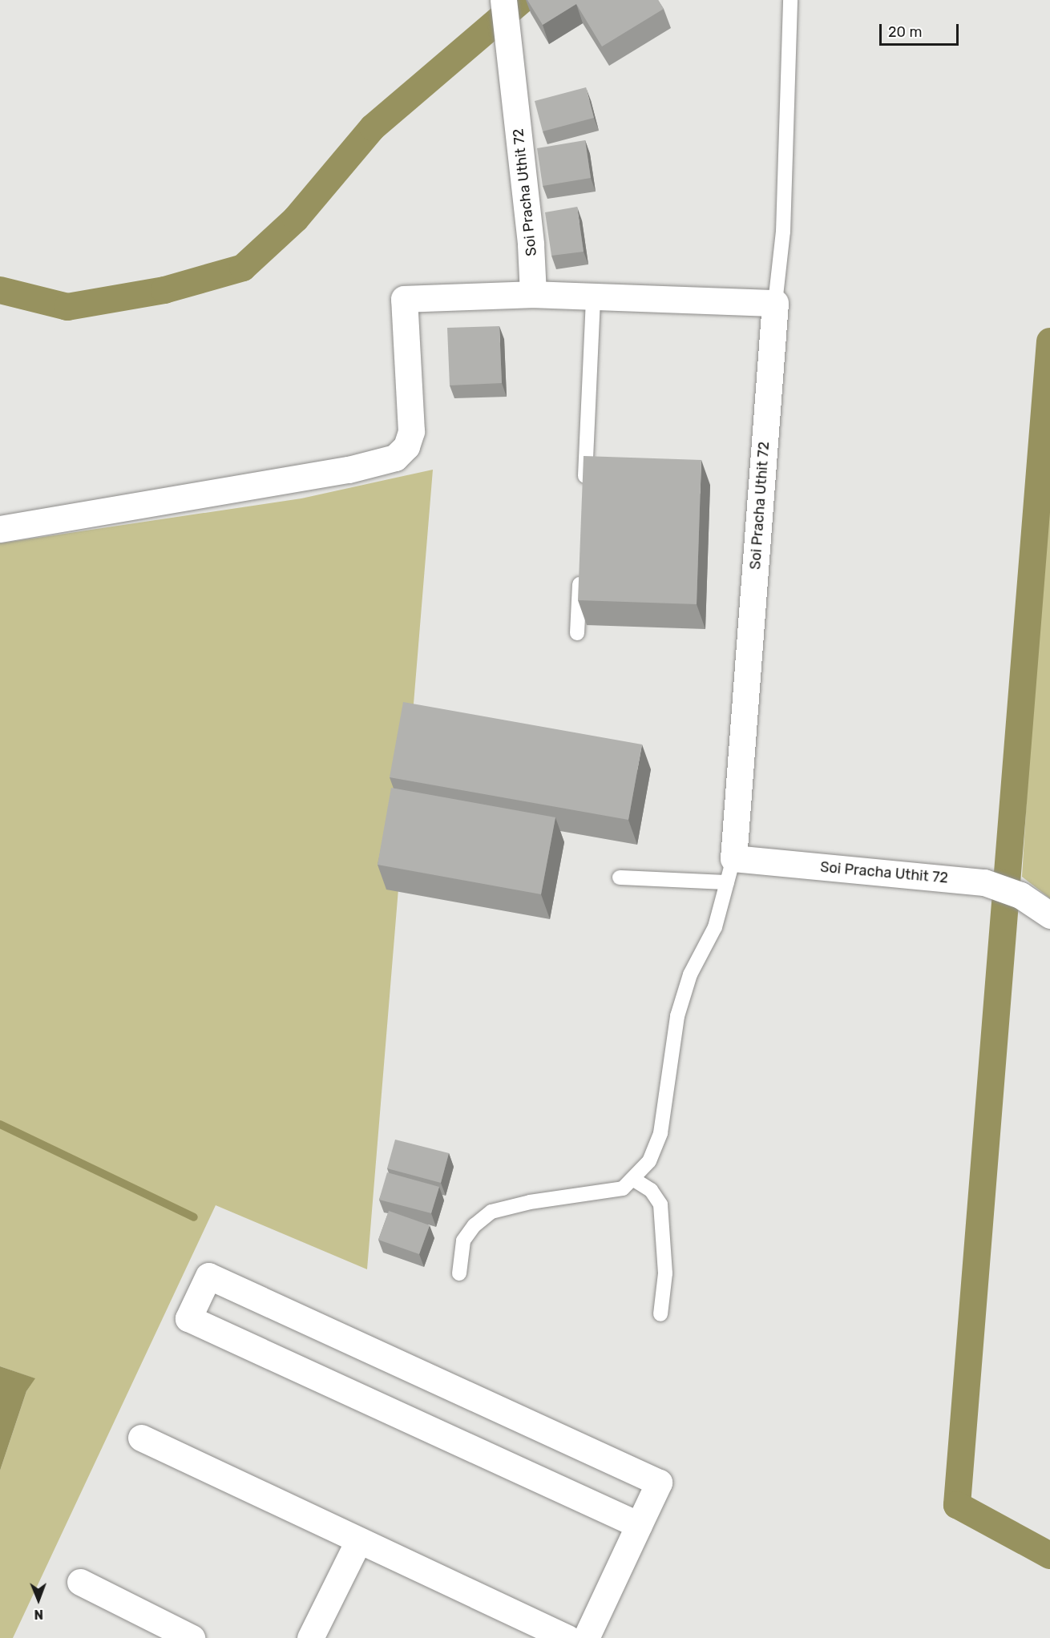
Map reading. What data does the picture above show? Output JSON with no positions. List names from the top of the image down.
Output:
{
  "streets": {
    "street": ["Soi Pracha Uthit 72"]
  },
  "scale_bar": "20 m",
  "north": "bottom"
}
